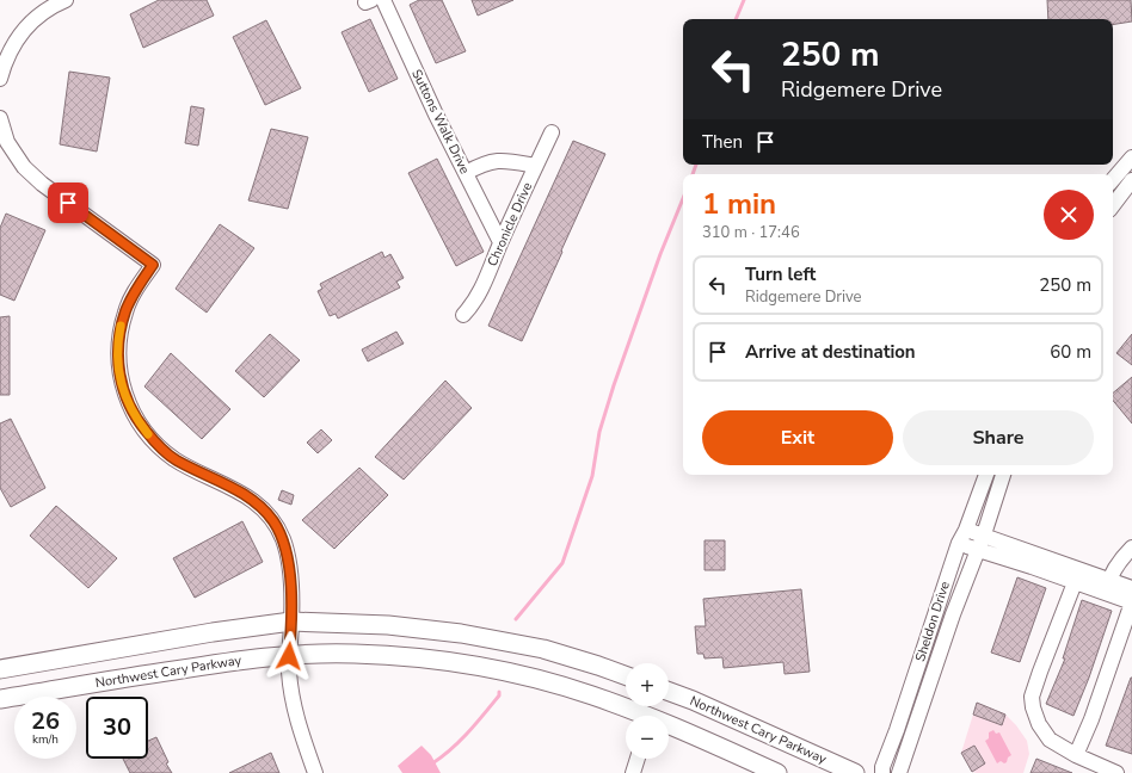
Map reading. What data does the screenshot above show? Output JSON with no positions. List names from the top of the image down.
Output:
{
  "streets": {
    "main road": ["Northwest Cary Parkway"],
    "street": ["Suttons Walk Drive", "Chronicle Drive", "Sheldon Drive"]
  },
  "crossings": [
    ["Suttons Walk Drive", "Chronicle Drive"]
  ],
  "page": {
    "turn": ["250 m", "Ridgemere Drive"],
    "then": "Then",
    "heading": ["1 min", "310 m · 17:46"],
    "list": [
      {
        "name": "Turn left",
        "note": "Ridgemere Drive",
        "value": "250 m"
      },
      {
        "name": "Arrive at destination",
        "value": "60 m"
      }
    ],
    "buttons": ["Exit", "Share"],
    "map_buttons": ["+", "−"],
    "speed": "26 km/h",
    "limit": "30"
  }
}
